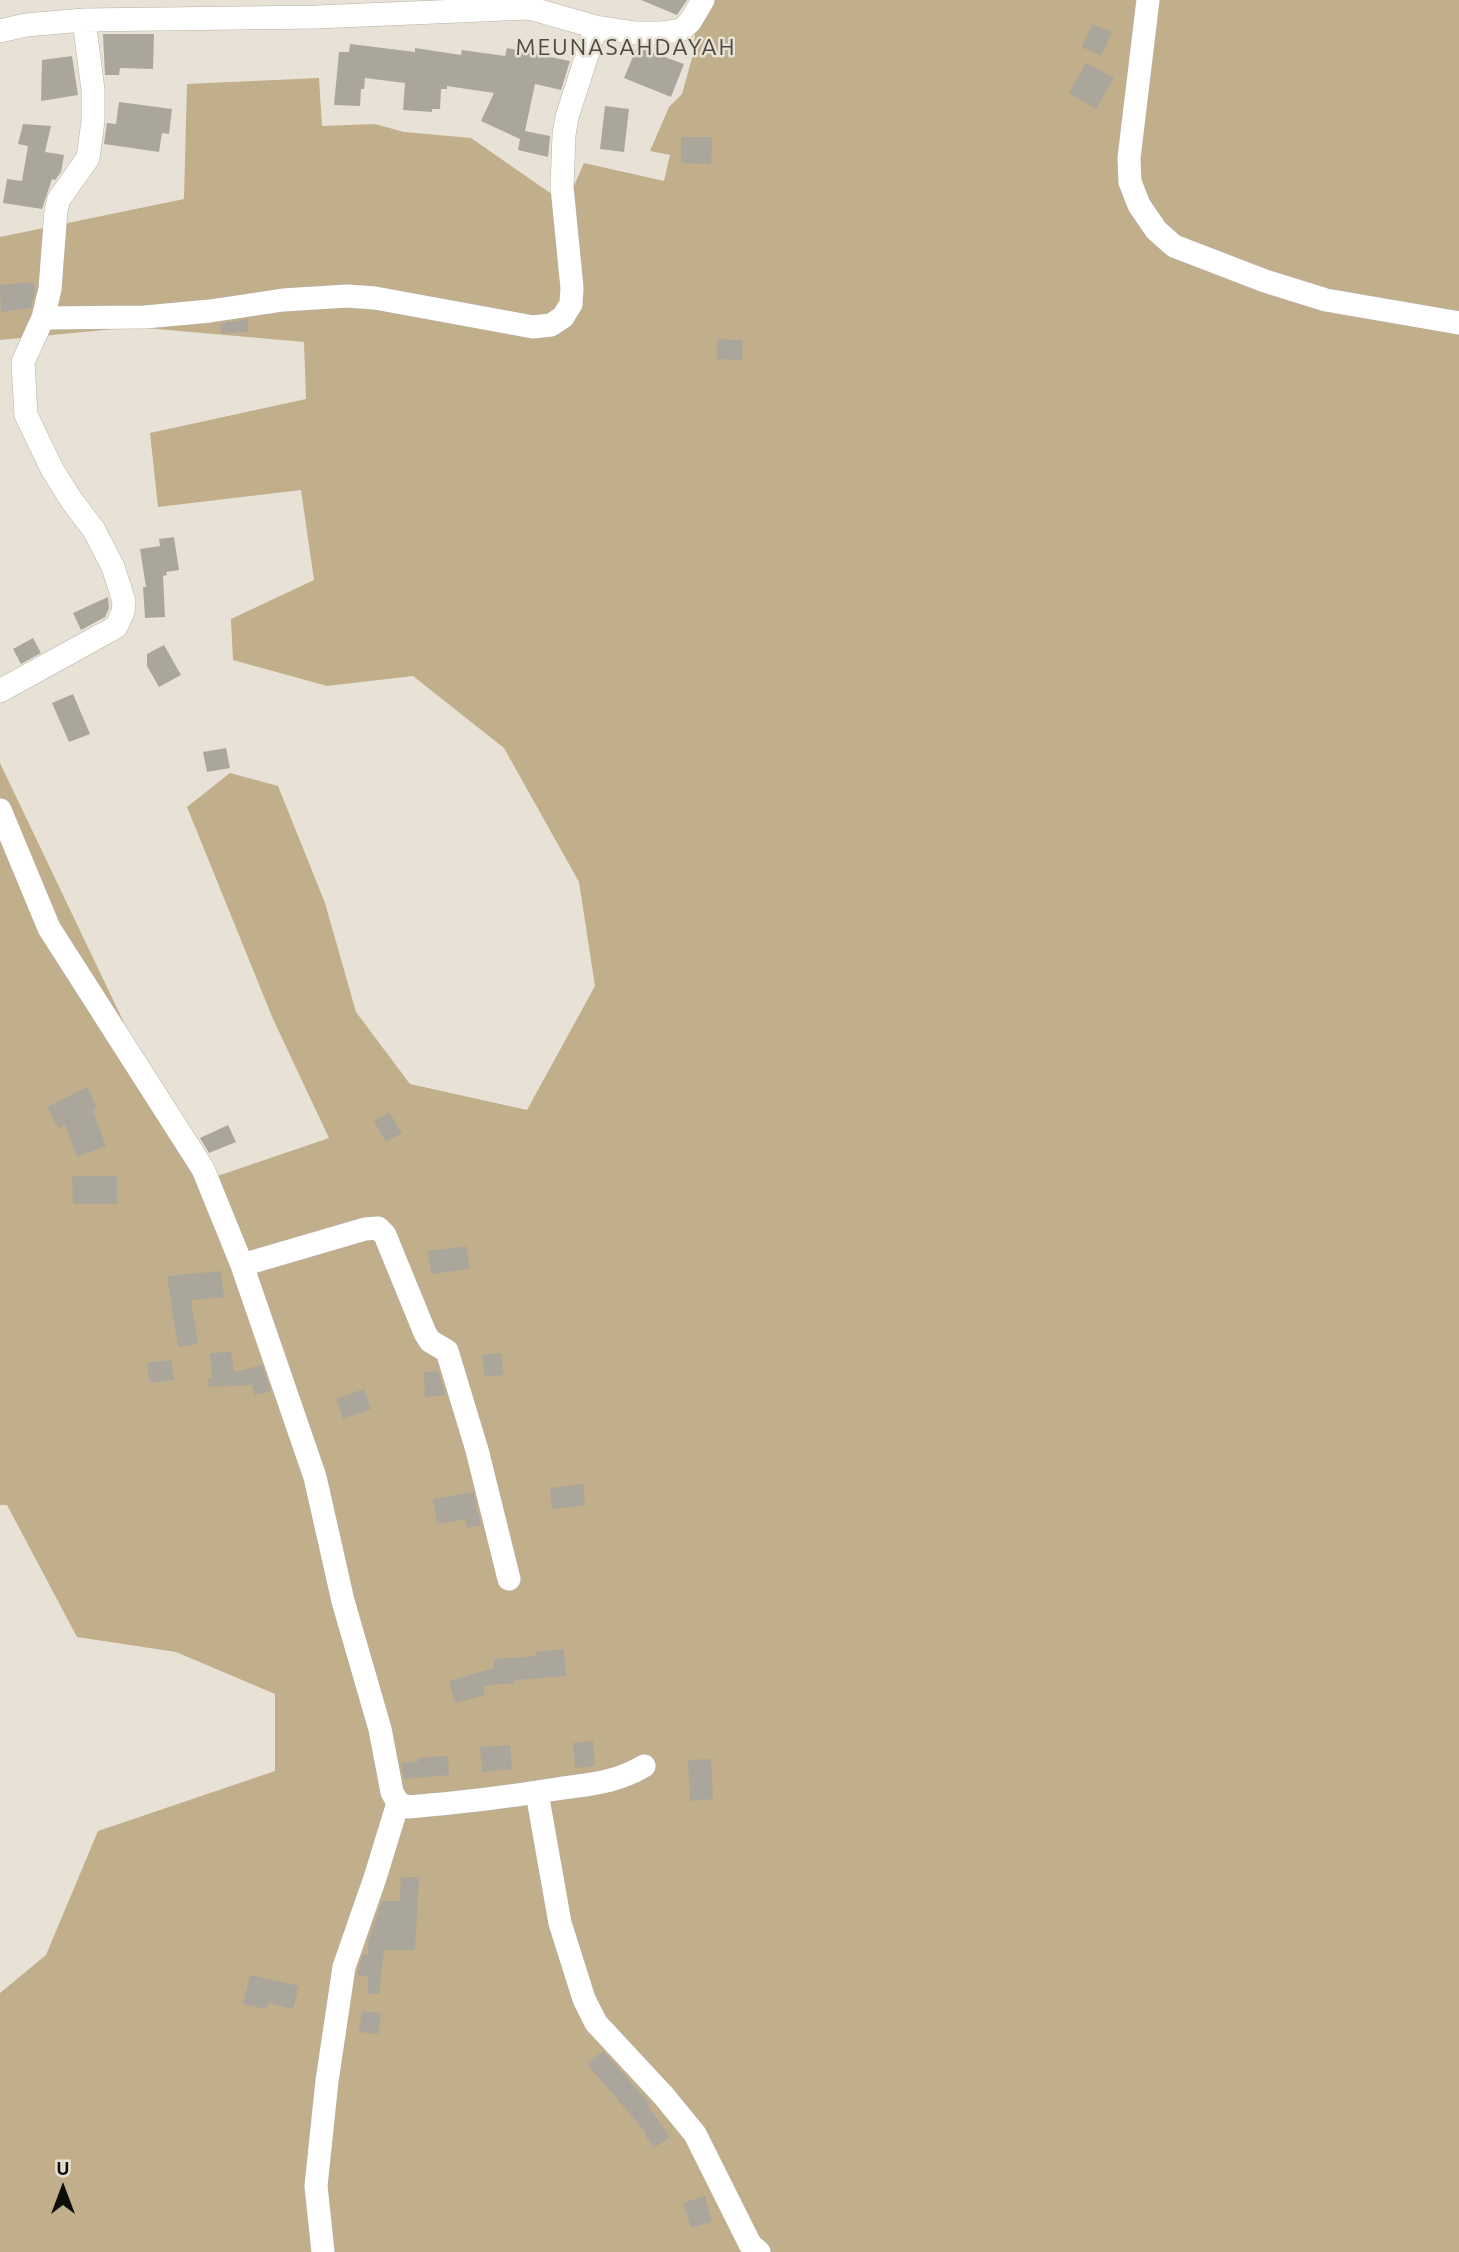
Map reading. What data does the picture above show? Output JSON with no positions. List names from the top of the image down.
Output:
{
  "districts": ["MEUNASAHDAYAH"],
  "north": "top"
}
